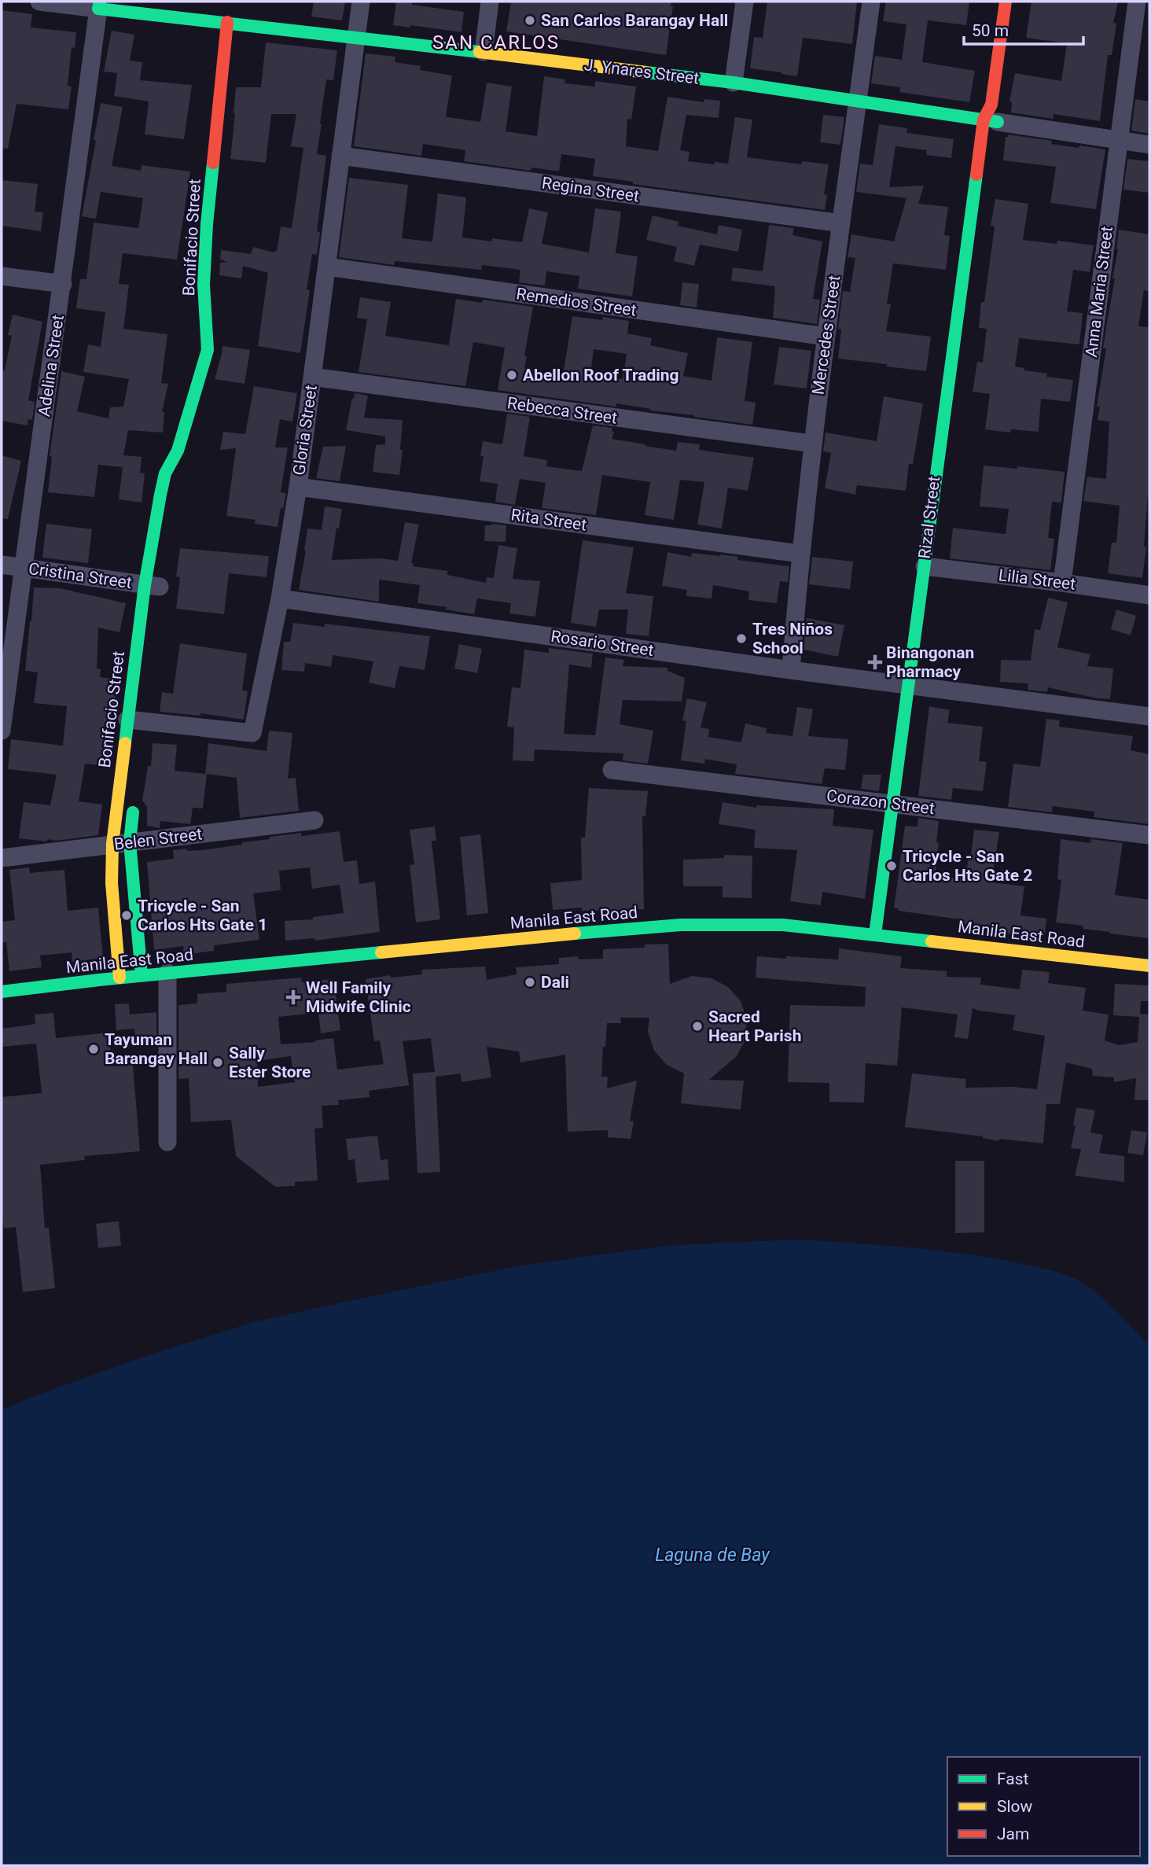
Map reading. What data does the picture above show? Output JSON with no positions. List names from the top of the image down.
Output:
{
  "streets": {
    "street": [
      "J. Ynares Street",
      "Regina Street",
      "Bonifacio Street",
      "Anna Maria Street",
      "Remedios Street",
      "Mercedes Street",
      "Adelina Street",
      "Rebecca Street",
      "Gloria Street",
      "Rizal Street",
      "Rita Street",
      "Cristina Street",
      "Lilia Street",
      "Rosario Street",
      "Corazon Street",
      "Belen Street",
      "Manila East Road"
    ]
  },
  "crossings": [
    ["J. Ynares Street", "Bonifacio Street"],
    ["J. Ynares Street", "Anna Maria Street"],
    ["J. Ynares Street", "Mercedes Street"],
    ["J. Ynares Street", "Adelina Street"],
    ["J. Ynares Street", "Gloria Street"],
    ["J. Ynares Street", "Rizal Street"],
    ["Regina Street", "Mercedes Street"],
    ["Regina Street", "Gloria Street"],
    ["Bonifacio Street", "Gloria Street"],
    ["Bonifacio Street", "Cristina Street"],
    ["Bonifacio Street", "Belen Street"],
    ["Bonifacio Street", "Manila East Road"],
    ["Anna Maria Street", "Lilia Street"],
    ["Remedios Street", "Mercedes Street"],
    ["Remedios Street", "Gloria Street"],
    ["Mercedes Street", "Rebecca Street"],
    ["Mercedes Street", "Rita Street"],
    ["Mercedes Street", "Rosario Street"],
    ["Adelina Street", "Cristina Street"],
    ["Rebecca Street", "Gloria Street"],
    ["Gloria Street", "Rita Street"],
    ["Gloria Street", "Rosario Street"],
    ["Rizal Street", "Lilia Street"],
    ["Rizal Street", "Rosario Street"],
    ["Rizal Street", "Corazon Street"],
    ["Rizal Street", "Manila East Road"]
  ],
  "districts": ["SAN CARLOS"],
  "water": ["Laguna de Bay"],
  "places": {
    "other": [
      "San Carlos Barangay Hall",
      "Abellon Roof Trading",
      "Tres Niños School",
      "Tricycle - San Carlos Hts Gate 2",
      "Tricycle - San Carlos Hts Gate 1",
      "Dali",
      "Sacred Heart Parish",
      "Tayuman Barangay Hall",
      "Sally Ester Store"
    ],
    "health": ["Binangonan Pharmacy", "Well Family Midwife Clinic"]
  },
  "legend": ["Fast", "Slow", "Jam"],
  "scale_bar": "50 m"
}
